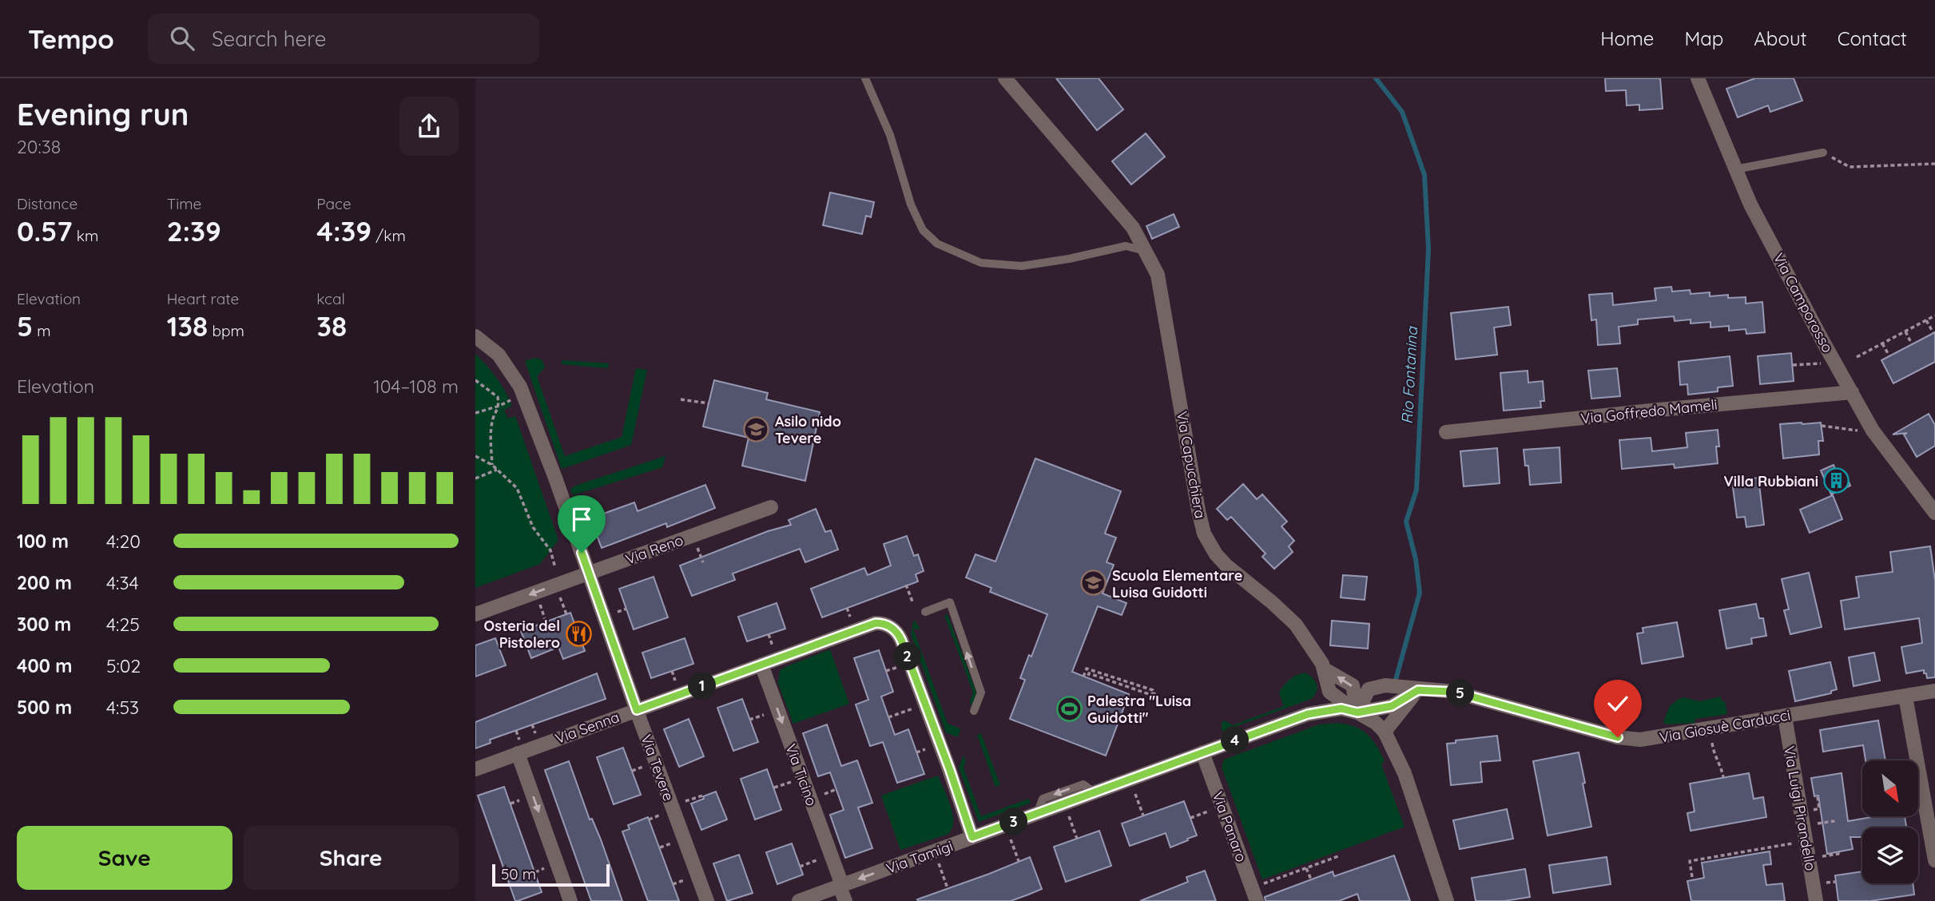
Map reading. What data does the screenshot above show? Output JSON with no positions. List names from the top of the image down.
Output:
{
  "streets": {
    "street": [
      "Via Camporosso",
      "Via Goffredo Mameli",
      "Via Capucchiera",
      "Via Reno",
      "Via Giosuè Carducci",
      "Via Senna",
      "Via Tevere",
      "Via Ticino",
      "Via Luigi Pirandello",
      "Via Panaro",
      "Via Tamigi"
    ]
  },
  "crossings": [
    ["Via Camporosso", "Via Goffredo Mameli"],
    ["Via Capucchiera", "Via Giosuè Carducci"],
    ["Via Capucchiera", "Via Tamigi"],
    ["Via Reno", "Via Tevere"],
    ["Via Giosuè Carducci", "Via Luigi Pirandello"],
    ["Via Giosuè Carducci", "Via Tamigi"],
    ["Via Senna", "Via Tevere"],
    ["Via Senna", "Via Ticino"],
    ["Via Senna", "Via Tamigi"],
    ["Via Ticino", "Via Tamigi"],
    ["Via Panaro", "Via Tamigi"]
  ],
  "one_way": ["Via Reno", "Via Ticino"],
  "water": ["Rio Fontanina"],
  "places": {
    "school or university": ["Asilo nido Tevere", "Scuola Elementare Luisa Guidotti"],
    "building": ["Villa Rubbiani"],
    "restaurant": ["Osteria del Pistolero"],
    "sports": ["Palestra \"Luisa Guidotti\""]
  },
  "scale_bar": "50 m",
  "north": "bottom right",
  "page": {
    "header": "Tempo",
    "search": "Search here",
    "nav": [
      "Home",
      "Map",
      "About",
      "Contact"
    ],
    "heading": ["Evening run", "20:38"],
    "stats": [
      ["Distance", "0.57 km"],
      ["Time", "2:39"],
      ["Pace", "4:39 /km"],
      ["Elevation", "5 m"],
      ["Heart rate", "138 bpm"],
      ["kcal", "38"]
    ],
    "chart": ["Elevation", "104–108 m"],
    "list": [
      {
        "name": "100 m",
        "note": "4:20"
      },
      {
        "name": "200 m",
        "note": "4:34"
      },
      {
        "name": "300 m",
        "note": "4:25"
      },
      {
        "name": "400 m",
        "note": "5:02"
      },
      {
        "name": "500 m",
        "note": "4:53"
      }
    ],
    "pins": [
      "2",
      "1",
      "5",
      "4",
      "3"
    ],
    "buttons": ["Save", "Share"],
    "scale": "50 m"
  }
}
